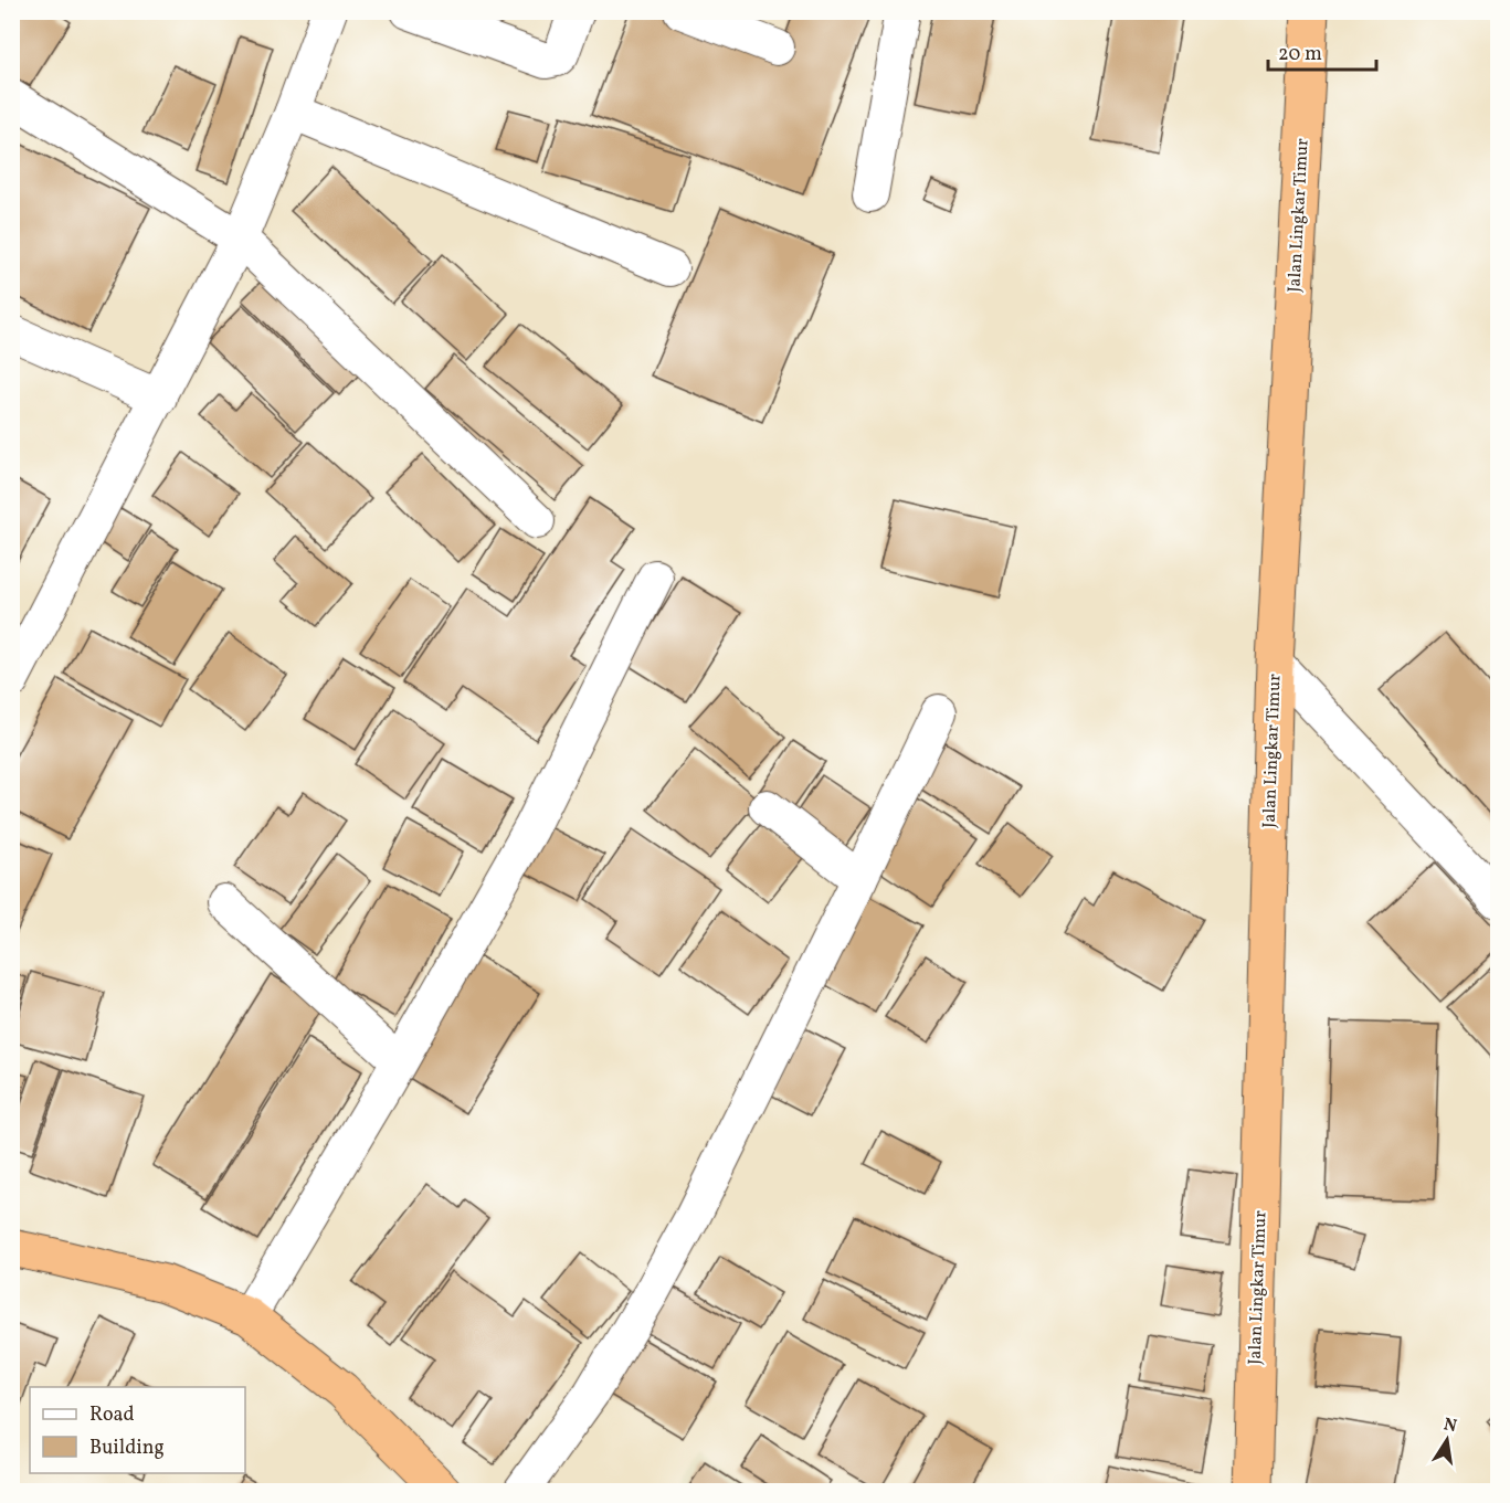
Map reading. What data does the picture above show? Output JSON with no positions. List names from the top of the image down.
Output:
{
  "streets": {
    "highway": ["Jalan Lingkar Timur"]
  },
  "legend": ["Road", "Building"],
  "scale_bar": "20 m",
  "north": "top"
}
